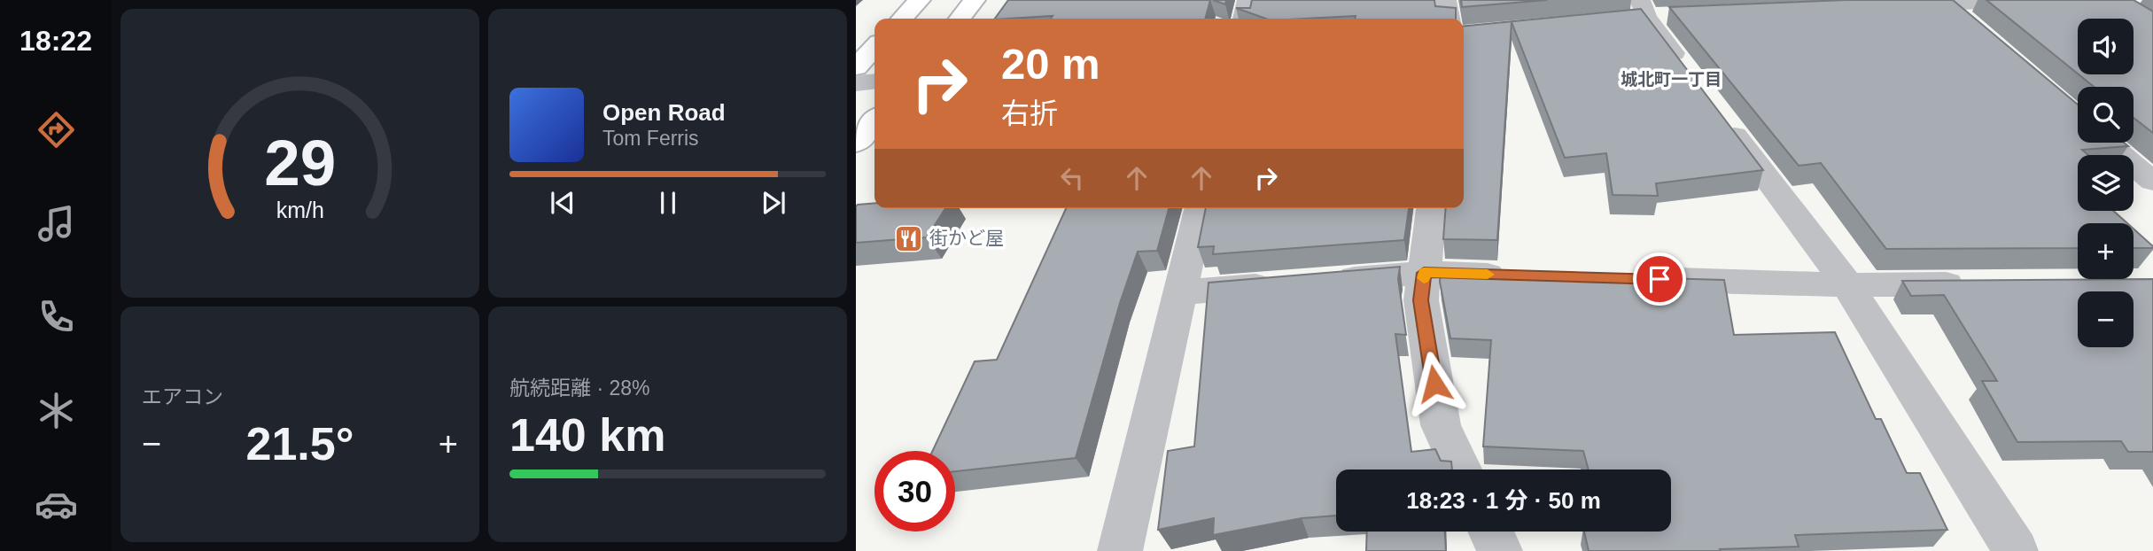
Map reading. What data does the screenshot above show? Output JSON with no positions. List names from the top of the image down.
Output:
{
  "districts": ["城北町一丁目"],
  "places": {
    "restaurant": ["街かど屋"]
  },
  "page": {
    "tabs": "18:22",
    "map_buttons": ["+", "−"],
    "turn": ["20 m", "右折"],
    "song": ["Open Road", "Tom Ferris"],
    "tile": [
      "エアコン",
      ["航続距離 · 28%", "140 km"]
    ],
    "heat": ["−", "21.5°", "+"],
    "limit": "30",
    "trip": "18:23 · 1 分 · 50 m",
    "gauge": ["29", "km/h"]
  }
}
